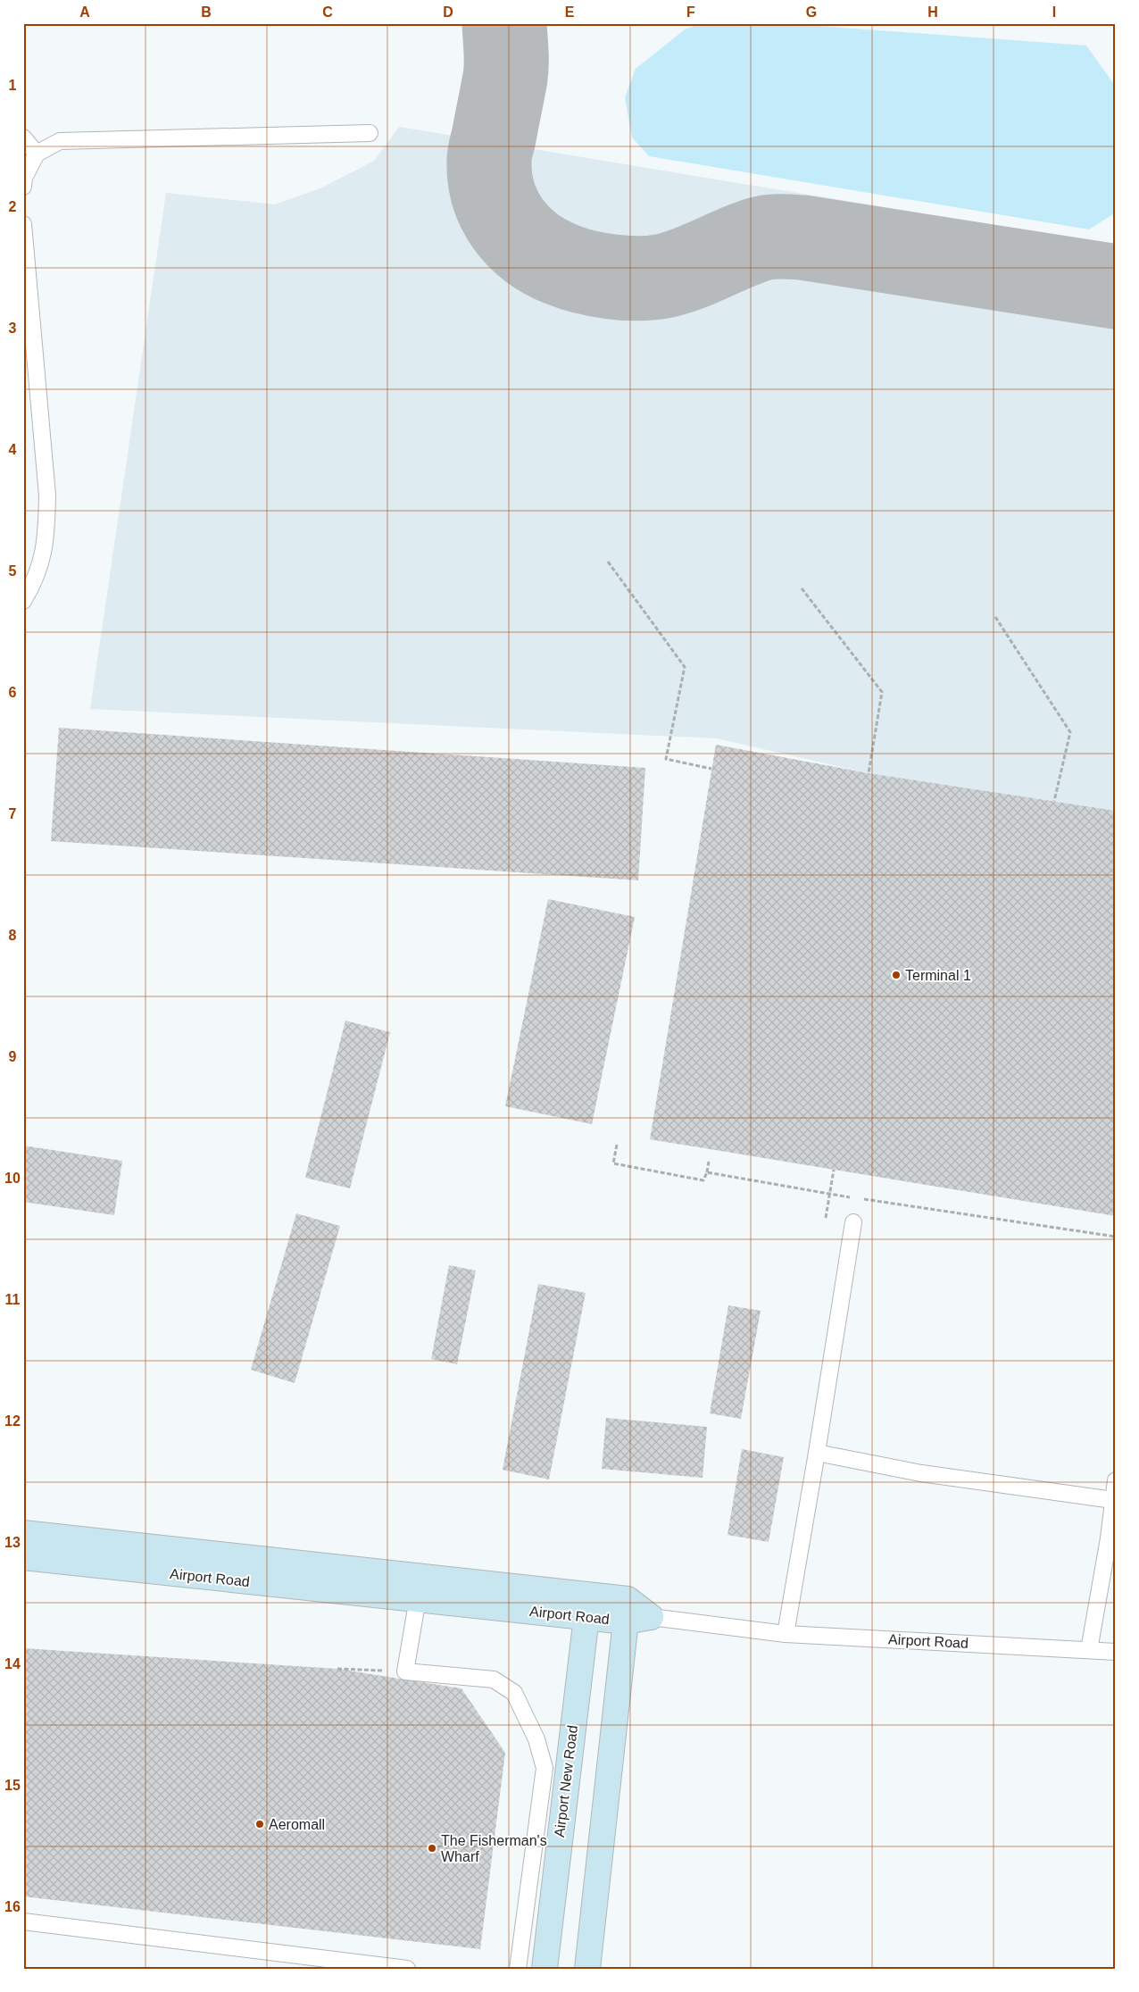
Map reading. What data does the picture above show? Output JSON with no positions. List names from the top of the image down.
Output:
{
  "streets": {
    "main road": ["Airport Road", "Airport New Road"]
  },
  "crossings": [
    ["Airport Road", "Airport New Road"]
  ],
  "places": ["Terminal 1", "Aeromall", "The Fisherman's Wharf"],
  "grid": {
    "columns": [
      "A",
      "B",
      "C",
      "D",
      "E",
      "F",
      "G",
      "H",
      "I"
    ],
    "rows": [
      "1",
      "2",
      "3",
      "4",
      "5",
      "6",
      "7",
      "8",
      "9",
      "10",
      "11",
      "12",
      "13",
      "14",
      "15",
      "16"
    ]
  }
}
